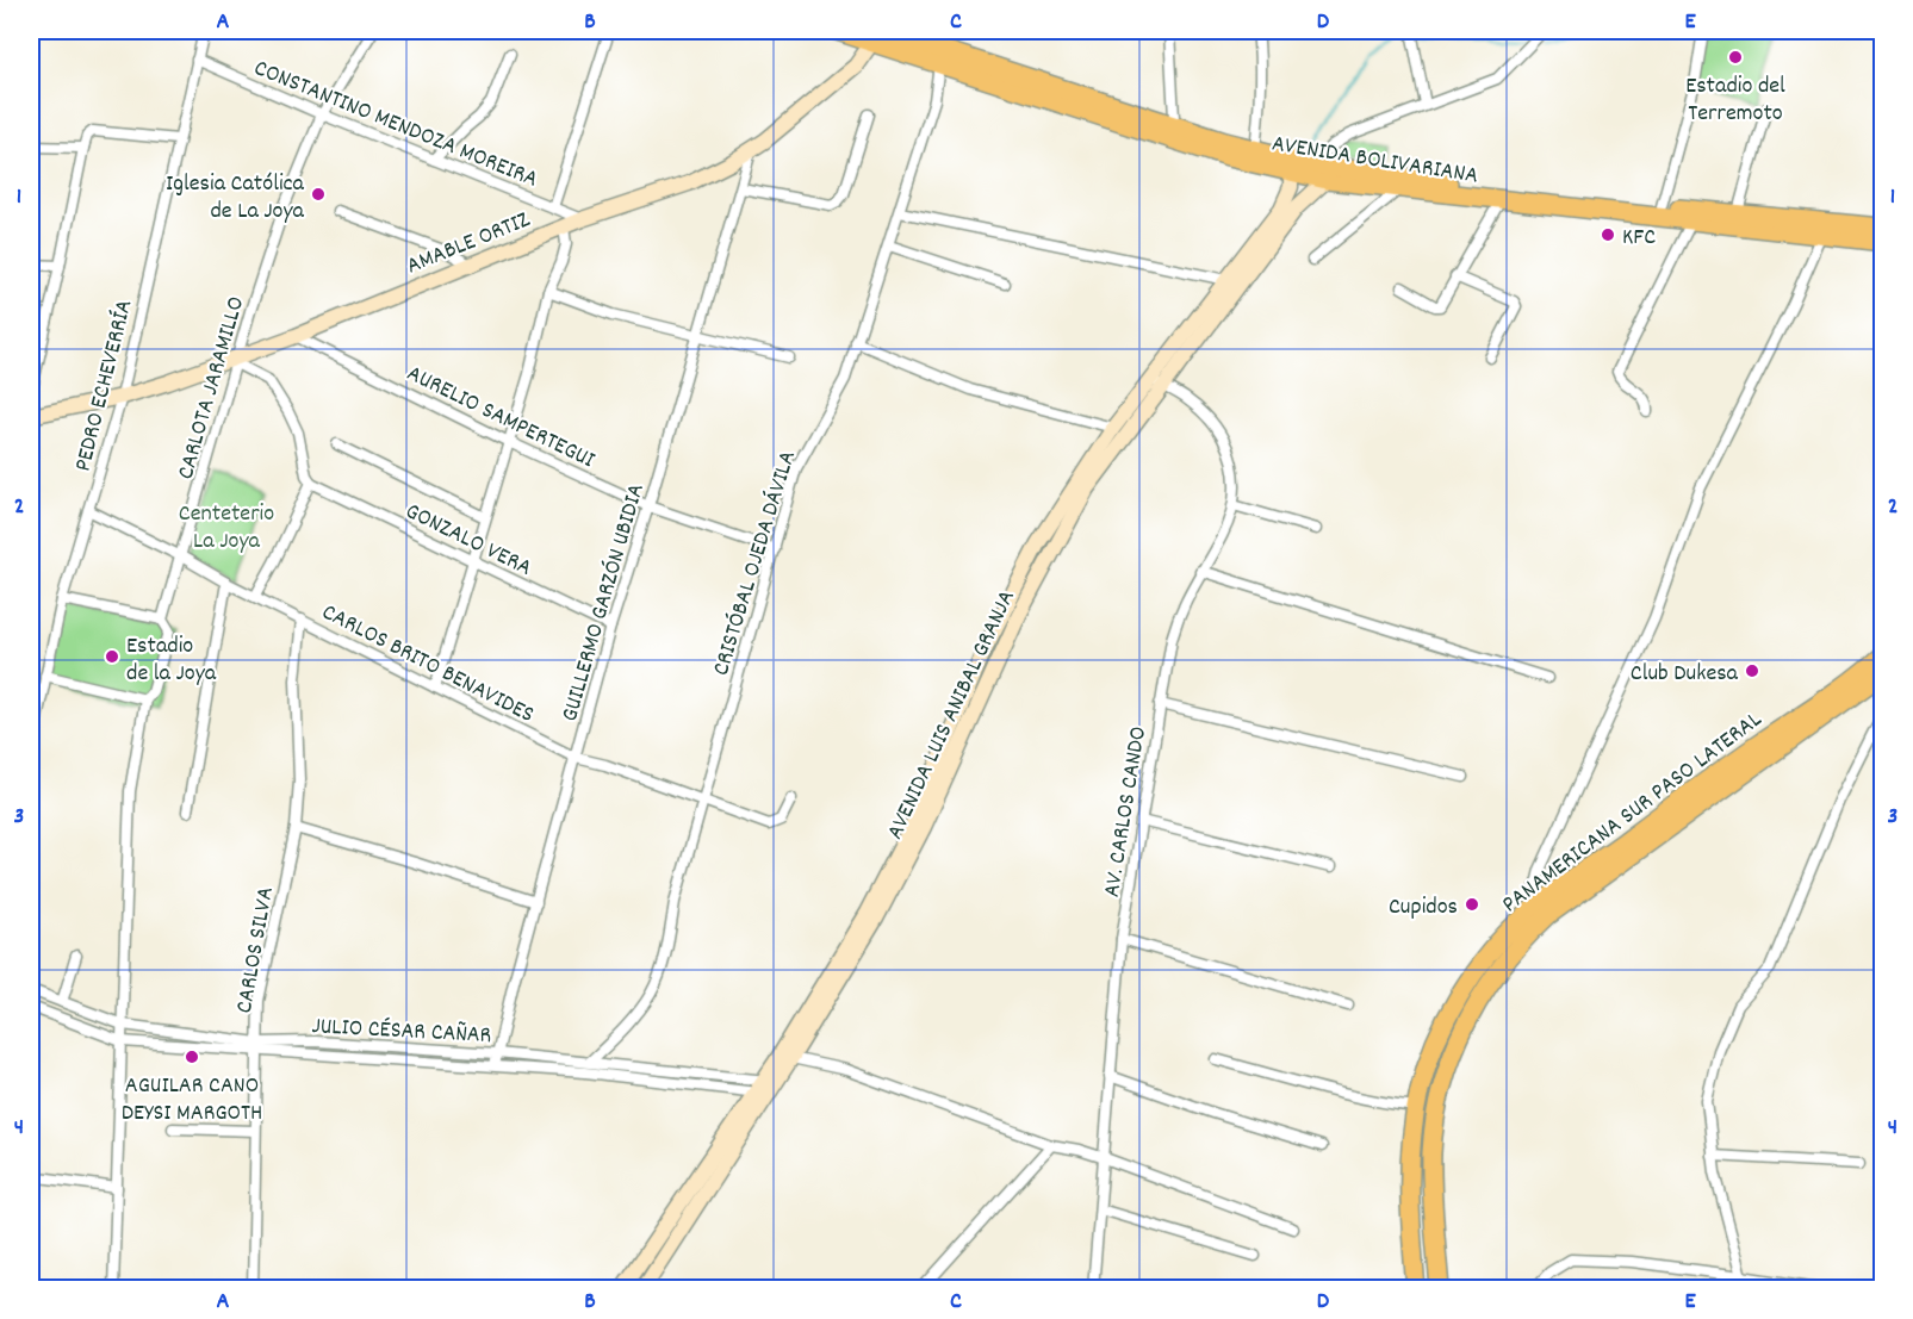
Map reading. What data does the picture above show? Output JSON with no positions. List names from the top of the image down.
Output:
{
  "streets": {
    "highway": ["AVENIDA BOLIVARIANA", "PANAMERICANA SUR PASO LATERAL"],
    "main road": ["AMABLE ORTIZ", "AVENIDA LUIS ANIBAL GRANJA"],
    "street": [
      "CONSTANTINO MENDOZA MOREIRA",
      "PEDRO ECHEVERRÍA",
      "CARLOTA JARAMILLO",
      "AURELIO SAMPERTEGUI",
      "GONZALO VERA",
      "CRISTÓBAL OJEDA DÁVILA",
      "GUILLERMO GARZÓN UBIDIA",
      "CARLOS BRITO BENAVIDES",
      "AV. CARLOS CANDO",
      "CARLOS SILVA",
      "JULIO CÉSAR CAÑAR"
    ]
  },
  "crossings": [
    ["CONSTANTINO MENDOZA MOREIRA", "AMABLE ORTIZ"],
    ["CONSTANTINO MENDOZA MOREIRA", "PEDRO ECHEVERRÍA"],
    ["CONSTANTINO MENDOZA MOREIRA", "CARLOTA JARAMILLO"],
    ["AVENIDA BOLIVARIANA", "AMABLE ORTIZ"],
    ["AVENIDA BOLIVARIANA", "CRISTÓBAL OJEDA DÁVILA"],
    ["AVENIDA BOLIVARIANA", "AVENIDA LUIS ANIBAL GRANJA"],
    ["AMABLE ORTIZ", "PEDRO ECHEVERRÍA"],
    ["AMABLE ORTIZ", "CARLOTA JARAMILLO"],
    ["AMABLE ORTIZ", "AURELIO SAMPERTEGUI"],
    ["AMABLE ORTIZ", "GUILLERMO GARZÓN UBIDIA"],
    ["PEDRO ECHEVERRÍA", "CARLOS BRITO BENAVIDES"],
    ["CARLOTA JARAMILLO", "CARLOS BRITO BENAVIDES"],
    ["CARLOTA JARAMILLO", "JULIO CÉSAR CAÑAR"],
    ["AURELIO SAMPERTEGUI", "CRISTÓBAL OJEDA DÁVILA"],
    ["AURELIO SAMPERTEGUI", "GUILLERMO GARZÓN UBIDIA"],
    ["GONZALO VERA", "GUILLERMO GARZÓN UBIDIA"],
    ["CRISTÓBAL OJEDA DÁVILA", "CARLOS BRITO BENAVIDES"],
    ["CRISTÓBAL OJEDA DÁVILA", "JULIO CÉSAR CAÑAR"],
    ["GUILLERMO GARZÓN UBIDIA", "CARLOS BRITO BENAVIDES"],
    ["GUILLERMO GARZÓN UBIDIA", "JULIO CÉSAR CAÑAR"],
    ["CARLOS BRITO BENAVIDES", "CARLOS SILVA"],
    ["AVENIDA LUIS ANIBAL GRANJA", "AV. CARLOS CANDO"],
    ["AVENIDA LUIS ANIBAL GRANJA", "JULIO CÉSAR CAÑAR"],
    ["CARLOS SILVA", "JULIO CÉSAR CAÑAR"]
  ],
  "parks": ["Centeterio La Joya"],
  "places": [
    "Estadio del Terremoto",
    "Iglesia Católica de La Joya",
    "KFC",
    "Estadio de la Joya",
    "Club Dukesa",
    "Cupidos",
    "AGUILAR CANO DEYSI MARGOTH"
  ],
  "grid": {
    "columns": [
      "A",
      "B",
      "C",
      "D",
      "E"
    ],
    "rows": [
      "1",
      "2",
      "3",
      "4"
    ]
  }
}
